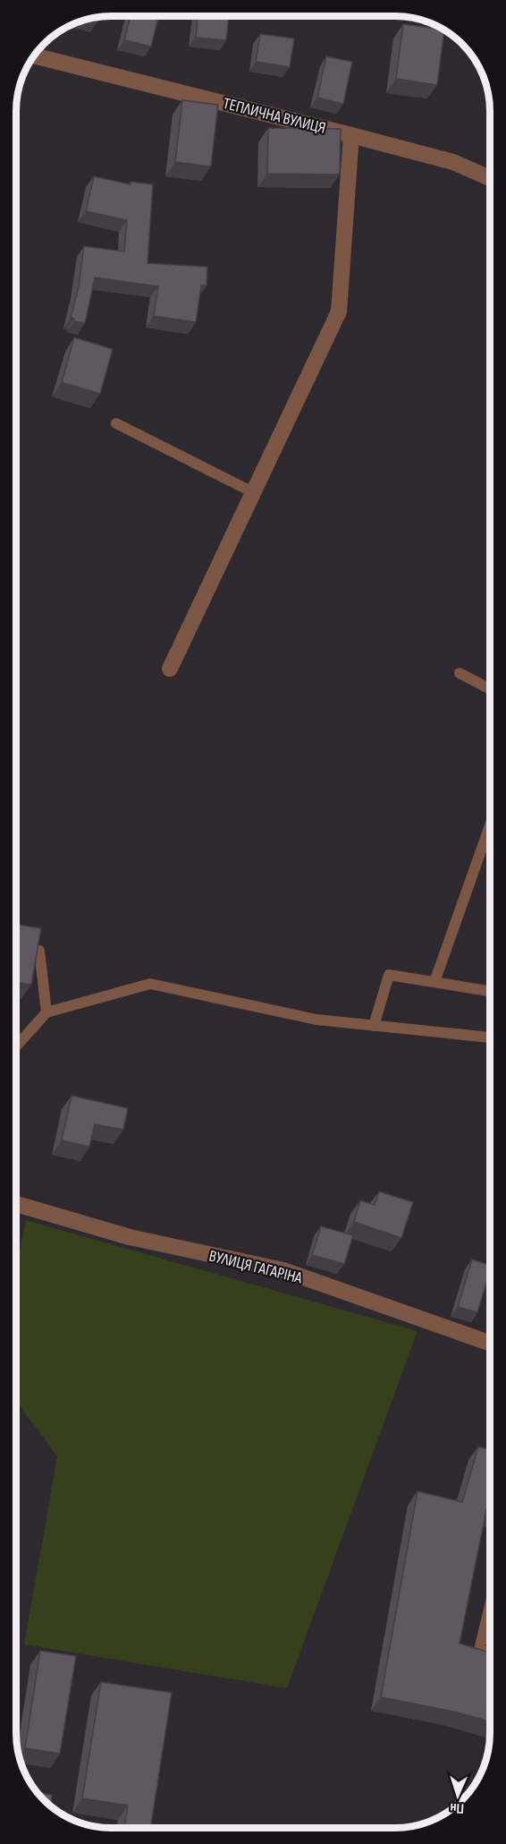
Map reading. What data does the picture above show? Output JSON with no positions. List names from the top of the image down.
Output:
{
  "streets": {
    "street": ["ТЕПЛИЧНА ВУЛИЦЯ", "ВУЛИЦЯ ГАГАРІНА"]
  },
  "north": "bottom"
}
